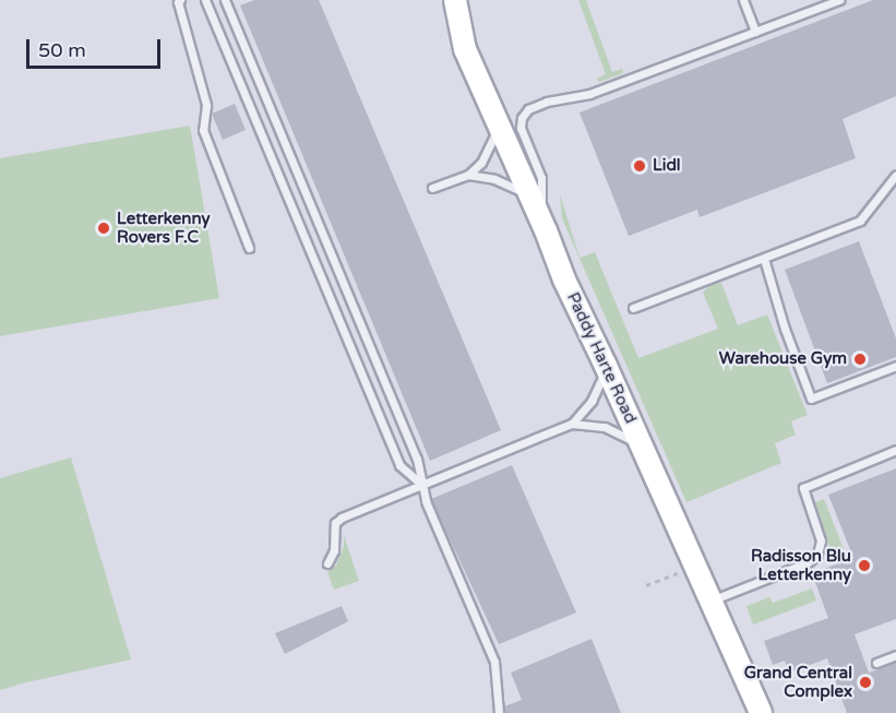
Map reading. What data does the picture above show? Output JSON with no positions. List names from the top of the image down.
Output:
{
  "streets": {
    "main road": ["Paddy Harte Road"]
  },
  "places": [
    "Lidl",
    "Letterkenny Rovers F.C",
    "Warehouse Gym",
    "Radisson Blu Letterkenny",
    "Grand Central Complex"
  ],
  "scale_bar": "50 m"
}
